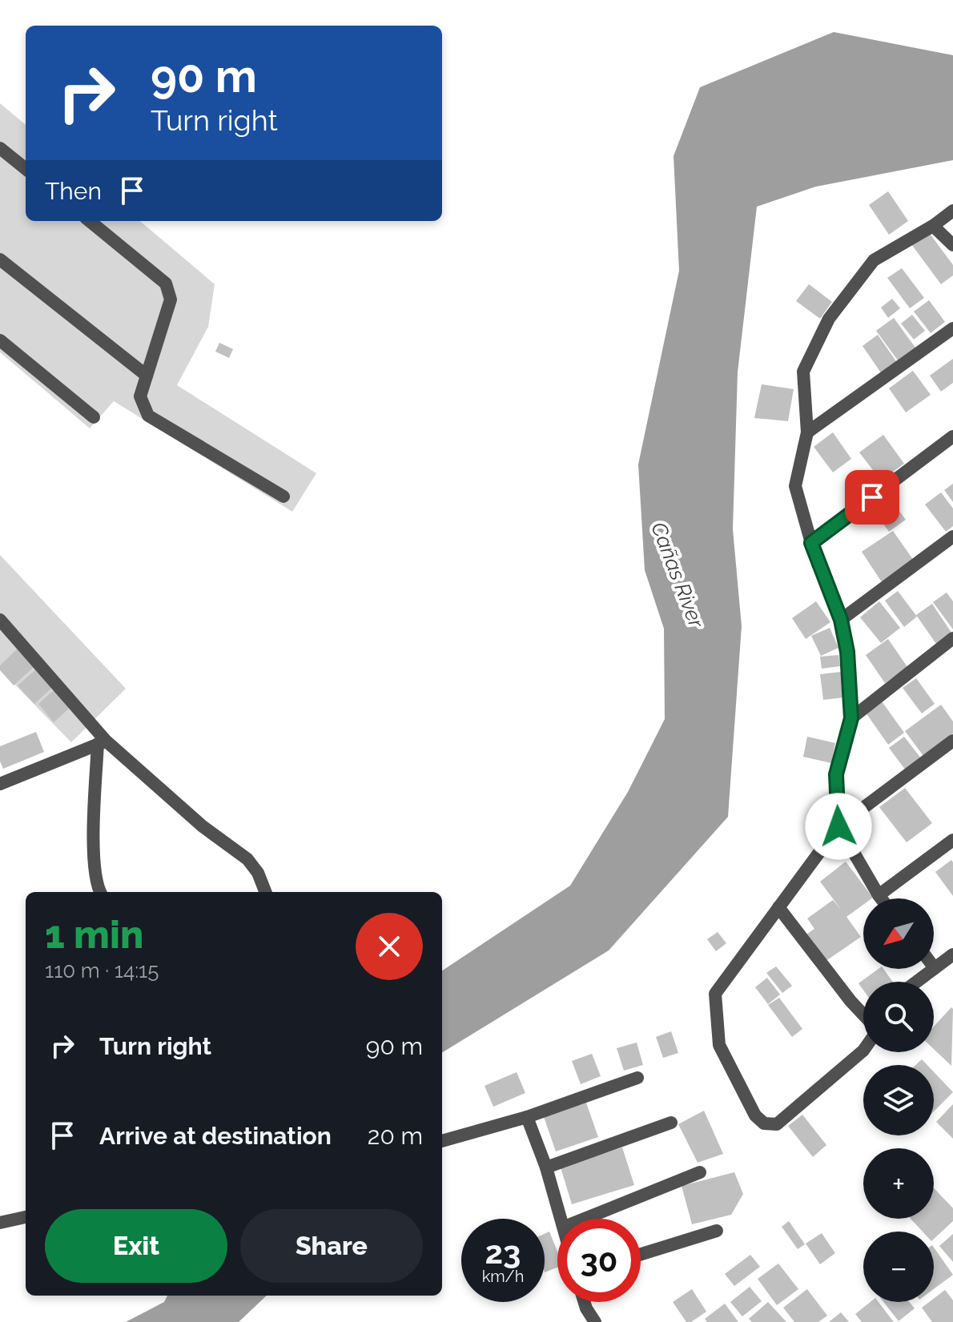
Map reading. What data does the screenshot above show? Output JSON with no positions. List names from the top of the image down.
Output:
{
  "water": ["Cañas River"],
  "north": "bottom left",
  "page": {
    "turn": ["90 m", "Turn right"],
    "then": "Then",
    "heading": ["1 min", "110 m · 14:15"],
    "map_buttons": ["+", "−"],
    "list": [
      {
        "name": "Turn right",
        "value": "90 m"
      },
      {
        "name": "Arrive at destination",
        "value": "20 m"
      }
    ],
    "buttons": ["Exit", "Share"],
    "speed": "23 km/h",
    "limit": "30"
  }
}
